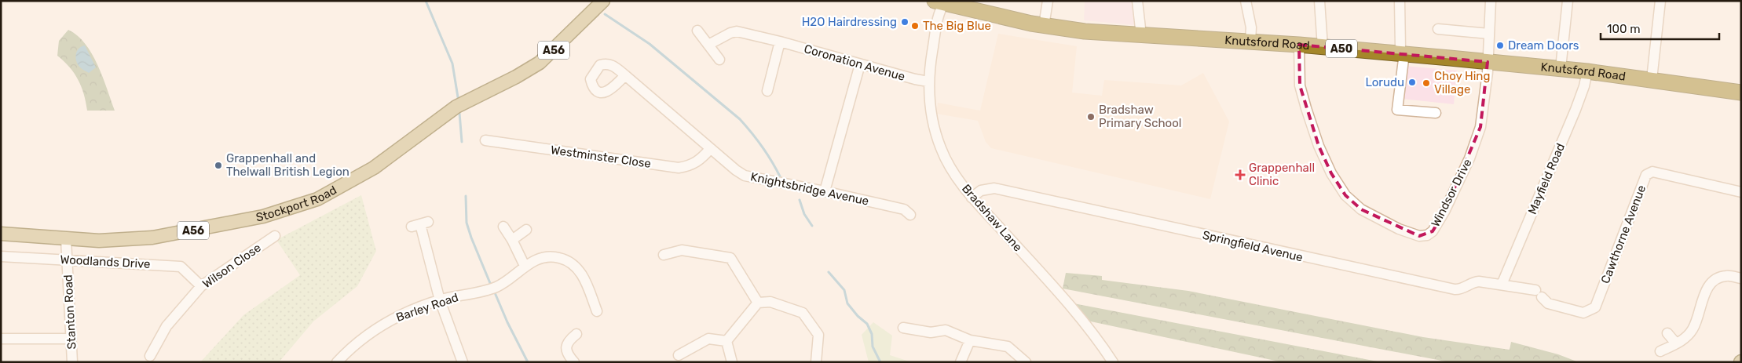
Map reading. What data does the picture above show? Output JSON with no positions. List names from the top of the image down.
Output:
{
  "streets": {
    "highway": ["Knutsford Road", "A50"],
    "main road": ["A56", "Stockport Road"],
    "street": [
      "Coronation Avenue",
      "Westminster Close",
      "Mayfield Road",
      "Knightsbridge Avenue",
      "Windsor Drive",
      "Bradshaw Lane",
      "Cawthorne Avenue",
      "Springfield Avenue",
      "Woodlands Drive",
      "Wilson Close",
      "Barley Road",
      "Stanton Road"
    ]
  },
  "crossings": [
    ["Knutsford Road", "Mayfield Road"],
    ["Knutsford Road", "Windsor Drive"],
    ["Knutsford Road", "Bradshaw Lane"],
    ["Coronation Avenue", "Bradshaw Lane"],
    ["Westminster Close", "Knightsbridge Avenue"],
    ["Mayfield Road", "Springfield Avenue"],
    ["Stockport Road", "Stanton Road"],
    ["Bradshaw Lane", "Springfield Avenue"],
    ["Cawthorne Avenue", "Springfield Avenue"],
    ["Woodlands Drive", "Wilson Close"],
    ["Woodlands Drive", "Stanton Road"]
  ],
  "places": {
    "other": [
      "H2O Hairdressing",
      "The Big Blue",
      "Dream Doors",
      "Lorudu",
      "Choy Hing Village",
      "Bradshaw Primary School",
      "Grappenhall and Thelwall British Legion"
    ],
    "health": ["Grappenhall Clinic"]
  },
  "scale_bar": "100 m"
}
